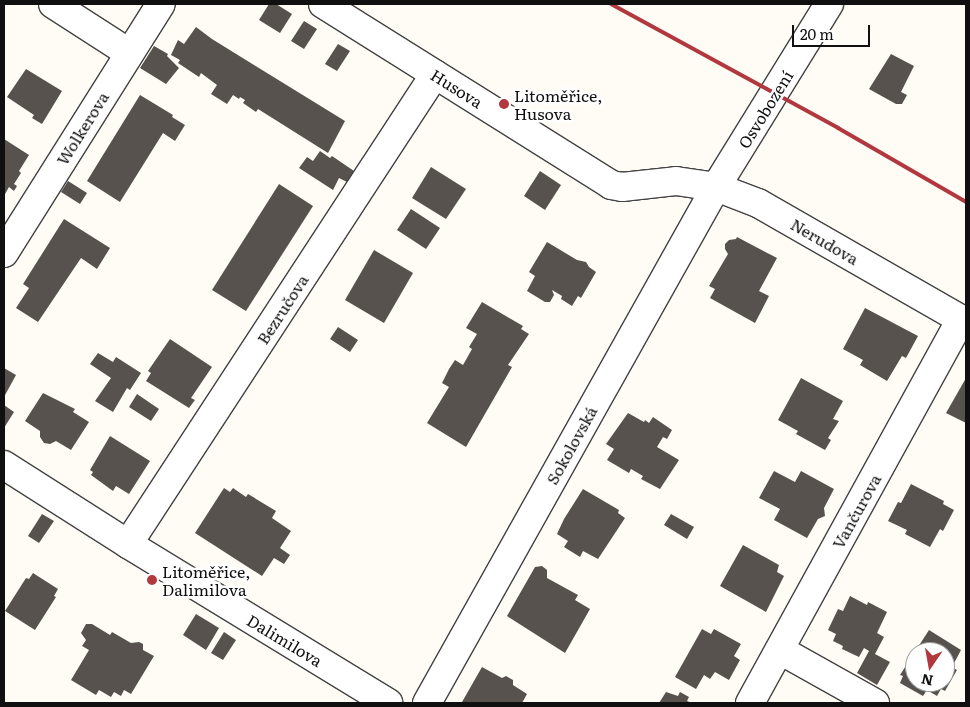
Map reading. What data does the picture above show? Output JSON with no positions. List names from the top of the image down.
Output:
{
  "streets": {
    "street": [
      "Husova",
      "Osvobození",
      "Wolkerova",
      "Nerudova",
      "Bezručova",
      "Sokolovská",
      "Vančurova",
      "Dalimilova"
    ]
  },
  "crossings": [
    ["Husova", "Nerudova"],
    ["Husova", "Bezručova"],
    ["Osvobození", "Nerudova"],
    ["Osvobození", "Sokolovská"],
    ["Nerudova", "Sokolovská"],
    ["Nerudova", "Vančurova"],
    ["Bezručova", "Dalimilova"]
  ],
  "places": ["Litoměřice, Husova", "Litoměřice, Dalimilova"],
  "scale_bar": "20 m",
  "north": "bottom"
}
